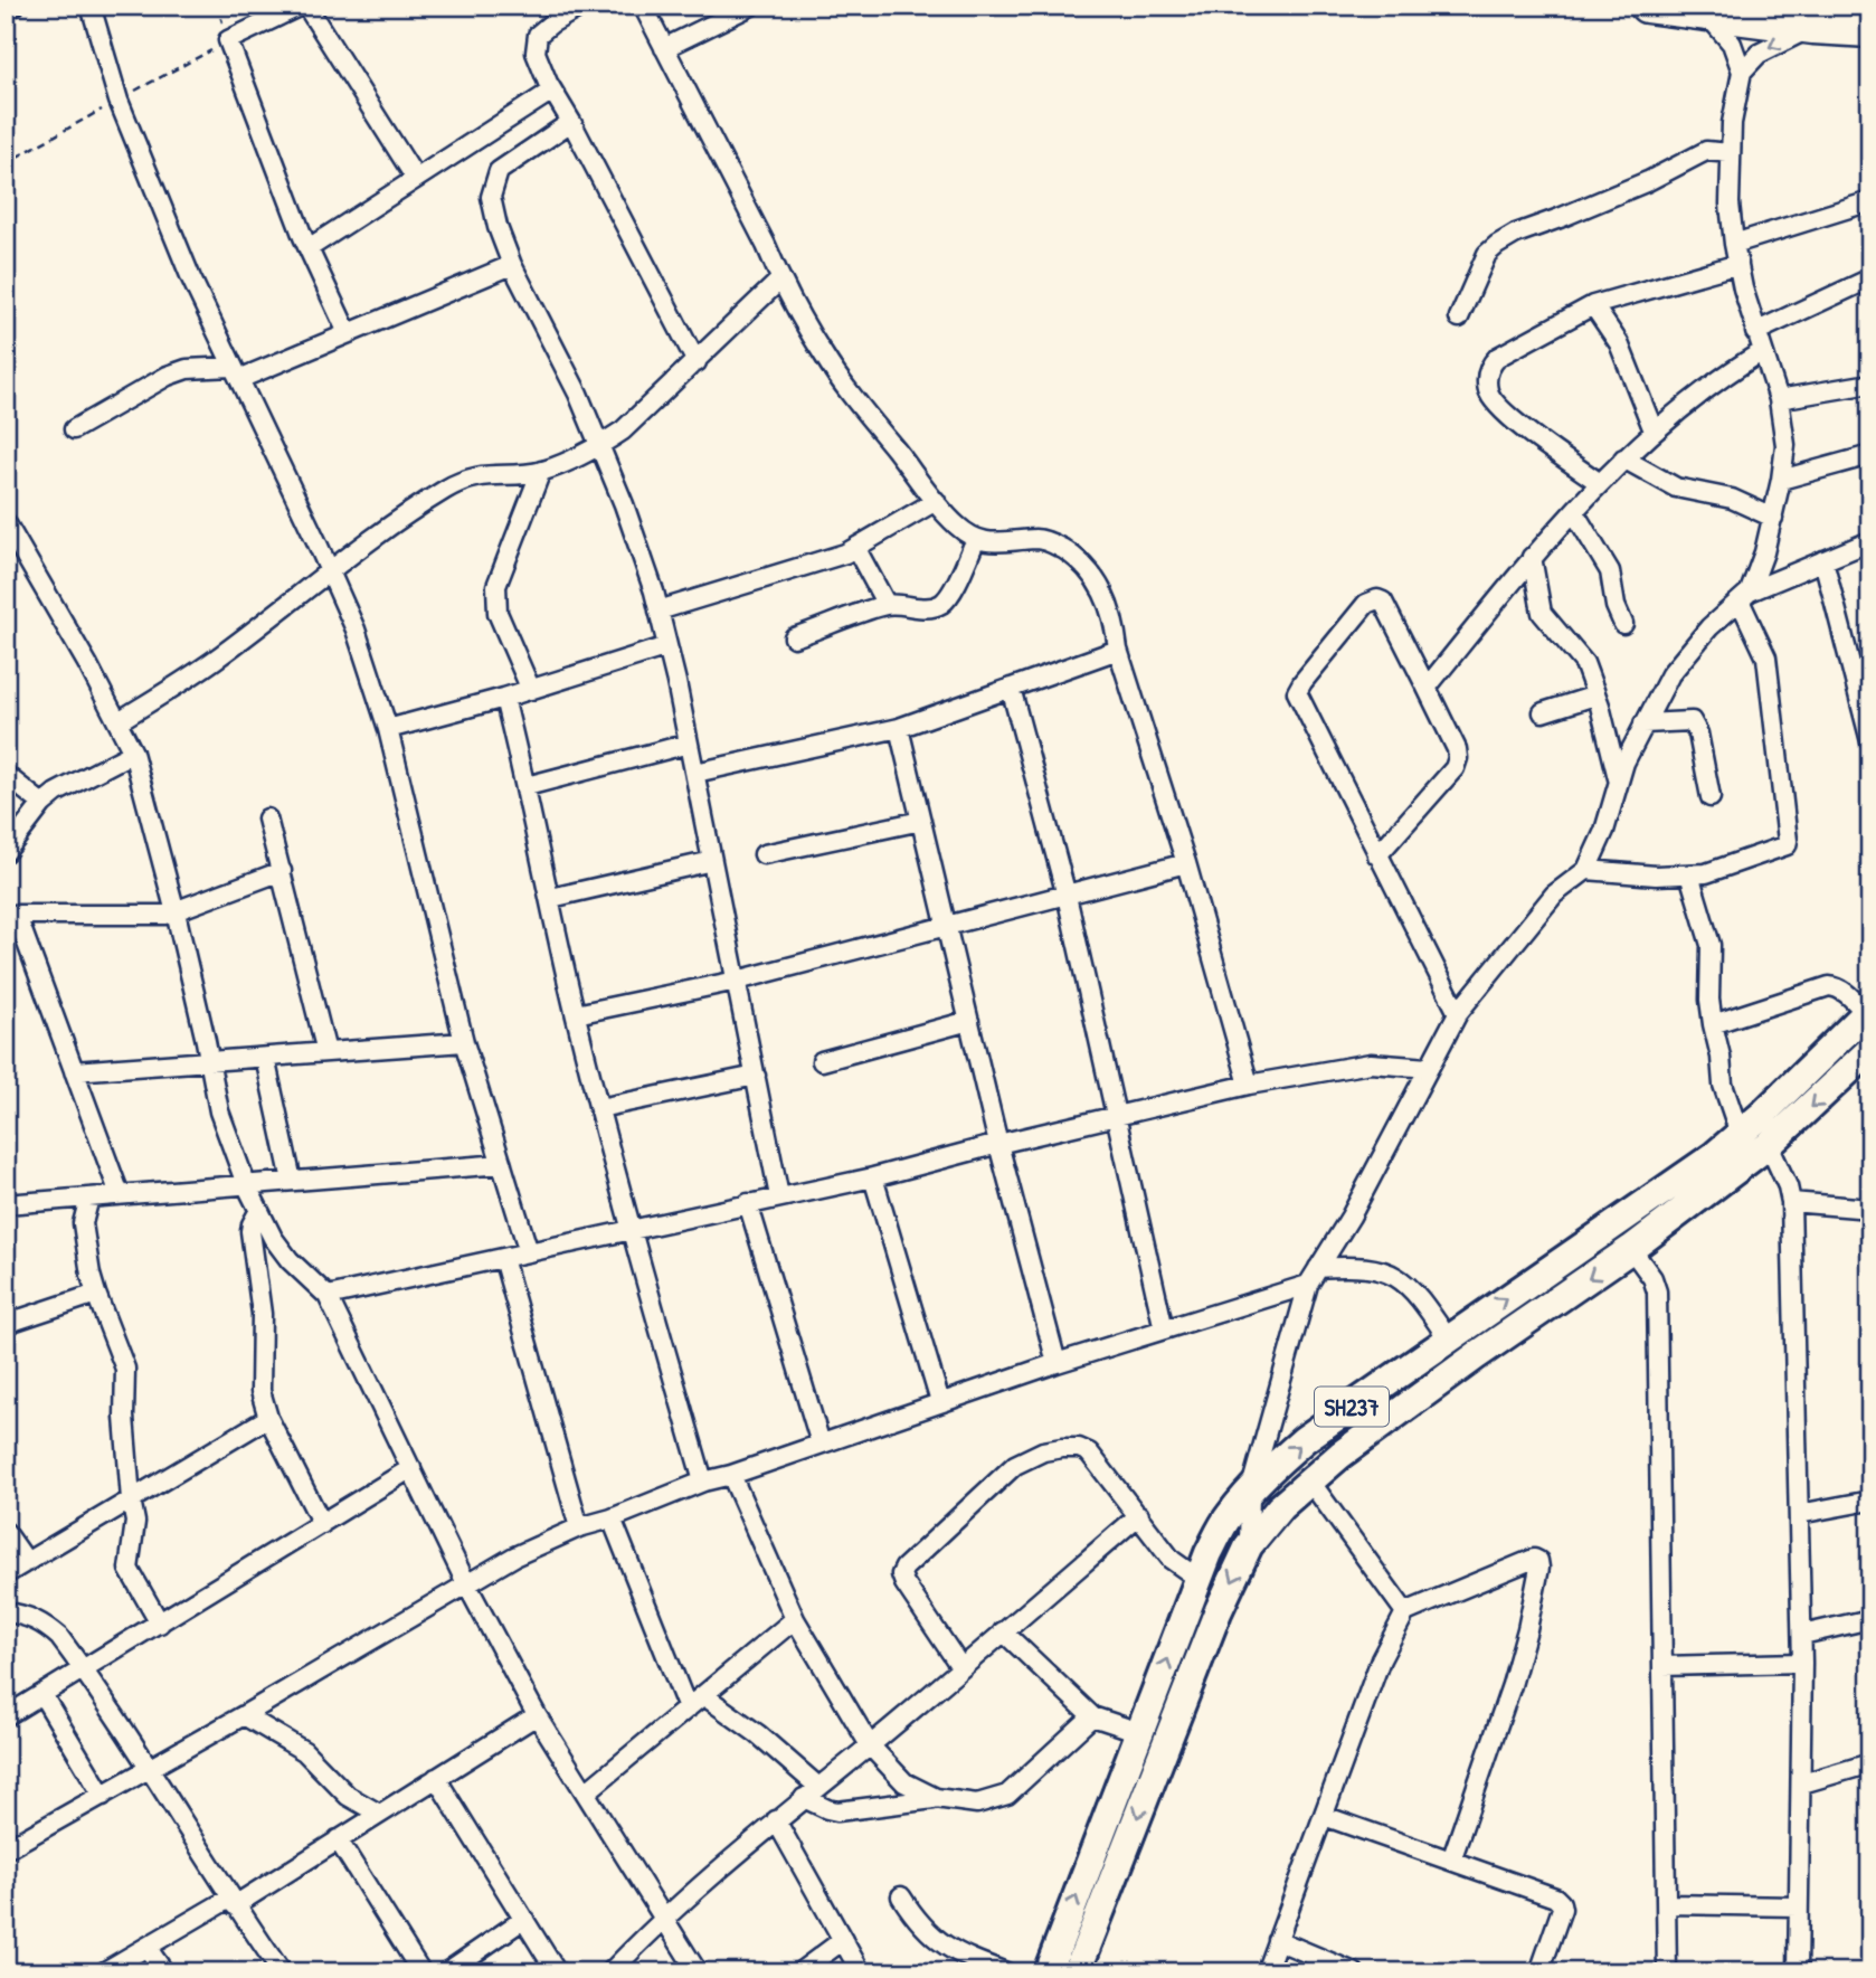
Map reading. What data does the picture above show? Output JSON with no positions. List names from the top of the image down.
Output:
{
  "streets": {
    "main road": ["SH237"]
  }
}
